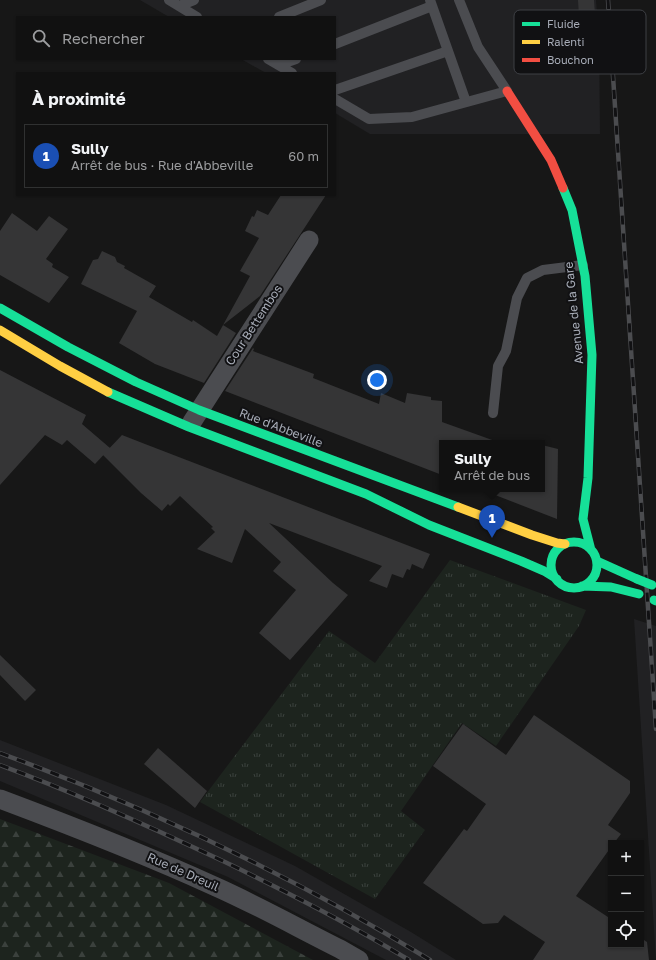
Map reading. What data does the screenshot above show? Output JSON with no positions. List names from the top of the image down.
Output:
{
  "streets": {
    "main road": ["Avenue de la Gare", "Rue d'Abbeville"],
    "street": ["Cour Bettembos", "Rue de Dreuil"]
  },
  "crossings": [
    ["Avenue de la Gare", "Rue d'Abbeville"],
    ["Cour Bettembos", "Rue d'Abbeville"]
  ],
  "legend": ["Fluide", "Ralenti", "Bouchon"],
  "page": {
    "search": "Rechercher",
    "heading": "À proximité",
    "list": [
      {
        "mark": "1",
        "name": "Sully",
        "note": "Arrêt de bus · Rue d'Abbeville",
        "value": "60 m"
      }
    ],
    "popup": ["Sully", "Arrêt de bus"],
    "pins": "1",
    "map_buttons": ["+", "−"]
  }
}
